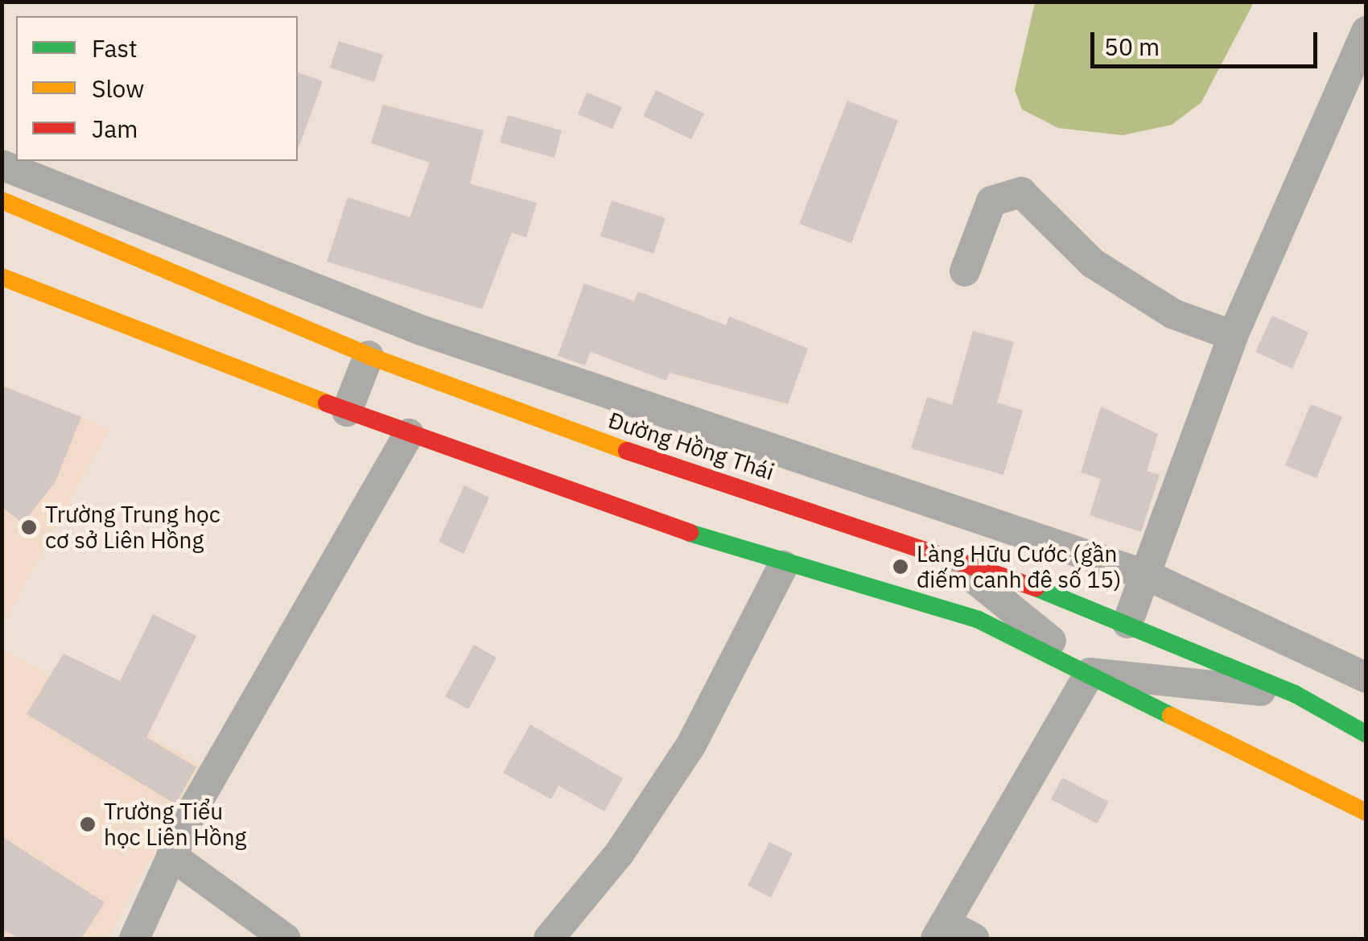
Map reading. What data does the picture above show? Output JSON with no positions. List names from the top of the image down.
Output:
{
  "streets": {
    "main road": ["Đường Hồng Thái"]
  },
  "places": ["Trường Trung học cơ sở Liên Hồng", "Làng Hữu Cước (gần điếm canh đê số 15)", "Trường Tiểu học Liên Hồng"],
  "legend": ["Fast", "Slow", "Jam"],
  "scale_bar": "50 m"
}
